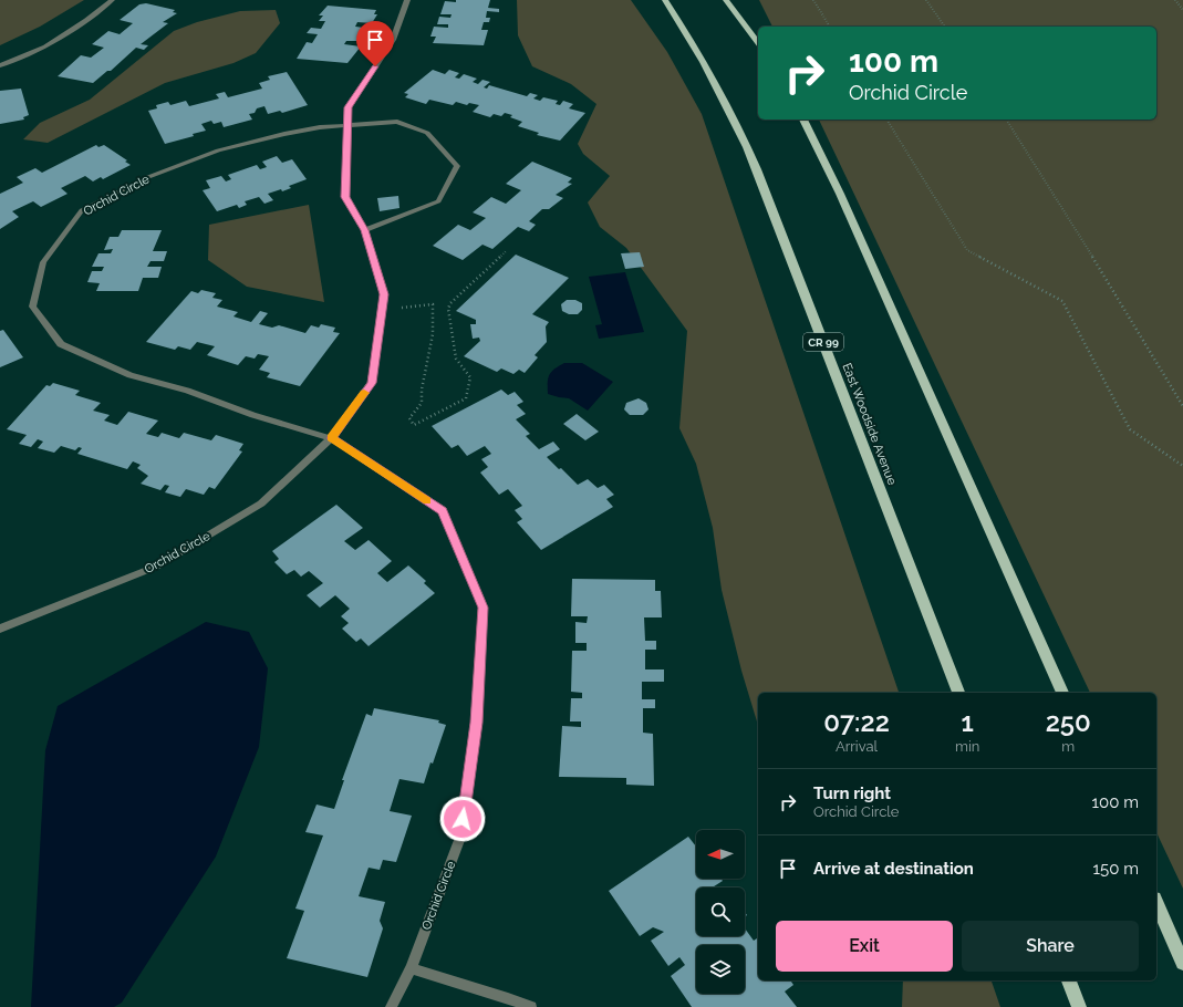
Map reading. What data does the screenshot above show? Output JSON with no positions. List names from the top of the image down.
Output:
{
  "streets": {
    "main road": ["CR 99", "East Woodside Avenue"],
    "street": ["Orchid Circle"]
  },
  "north": "left",
  "page": {
    "turn": ["100 m", "Orchid Circle"],
    "eta": [
      "07:22",
      "Arrival",
      "1",
      "min",
      "250",
      "m"
    ],
    "list": [
      {
        "name": "Turn right",
        "note": "Orchid Circle",
        "value": "100 m"
      },
      {
        "name": "Arrive at destination",
        "value": "150 m"
      }
    ],
    "buttons": ["Exit", "Share"]
  }
}
